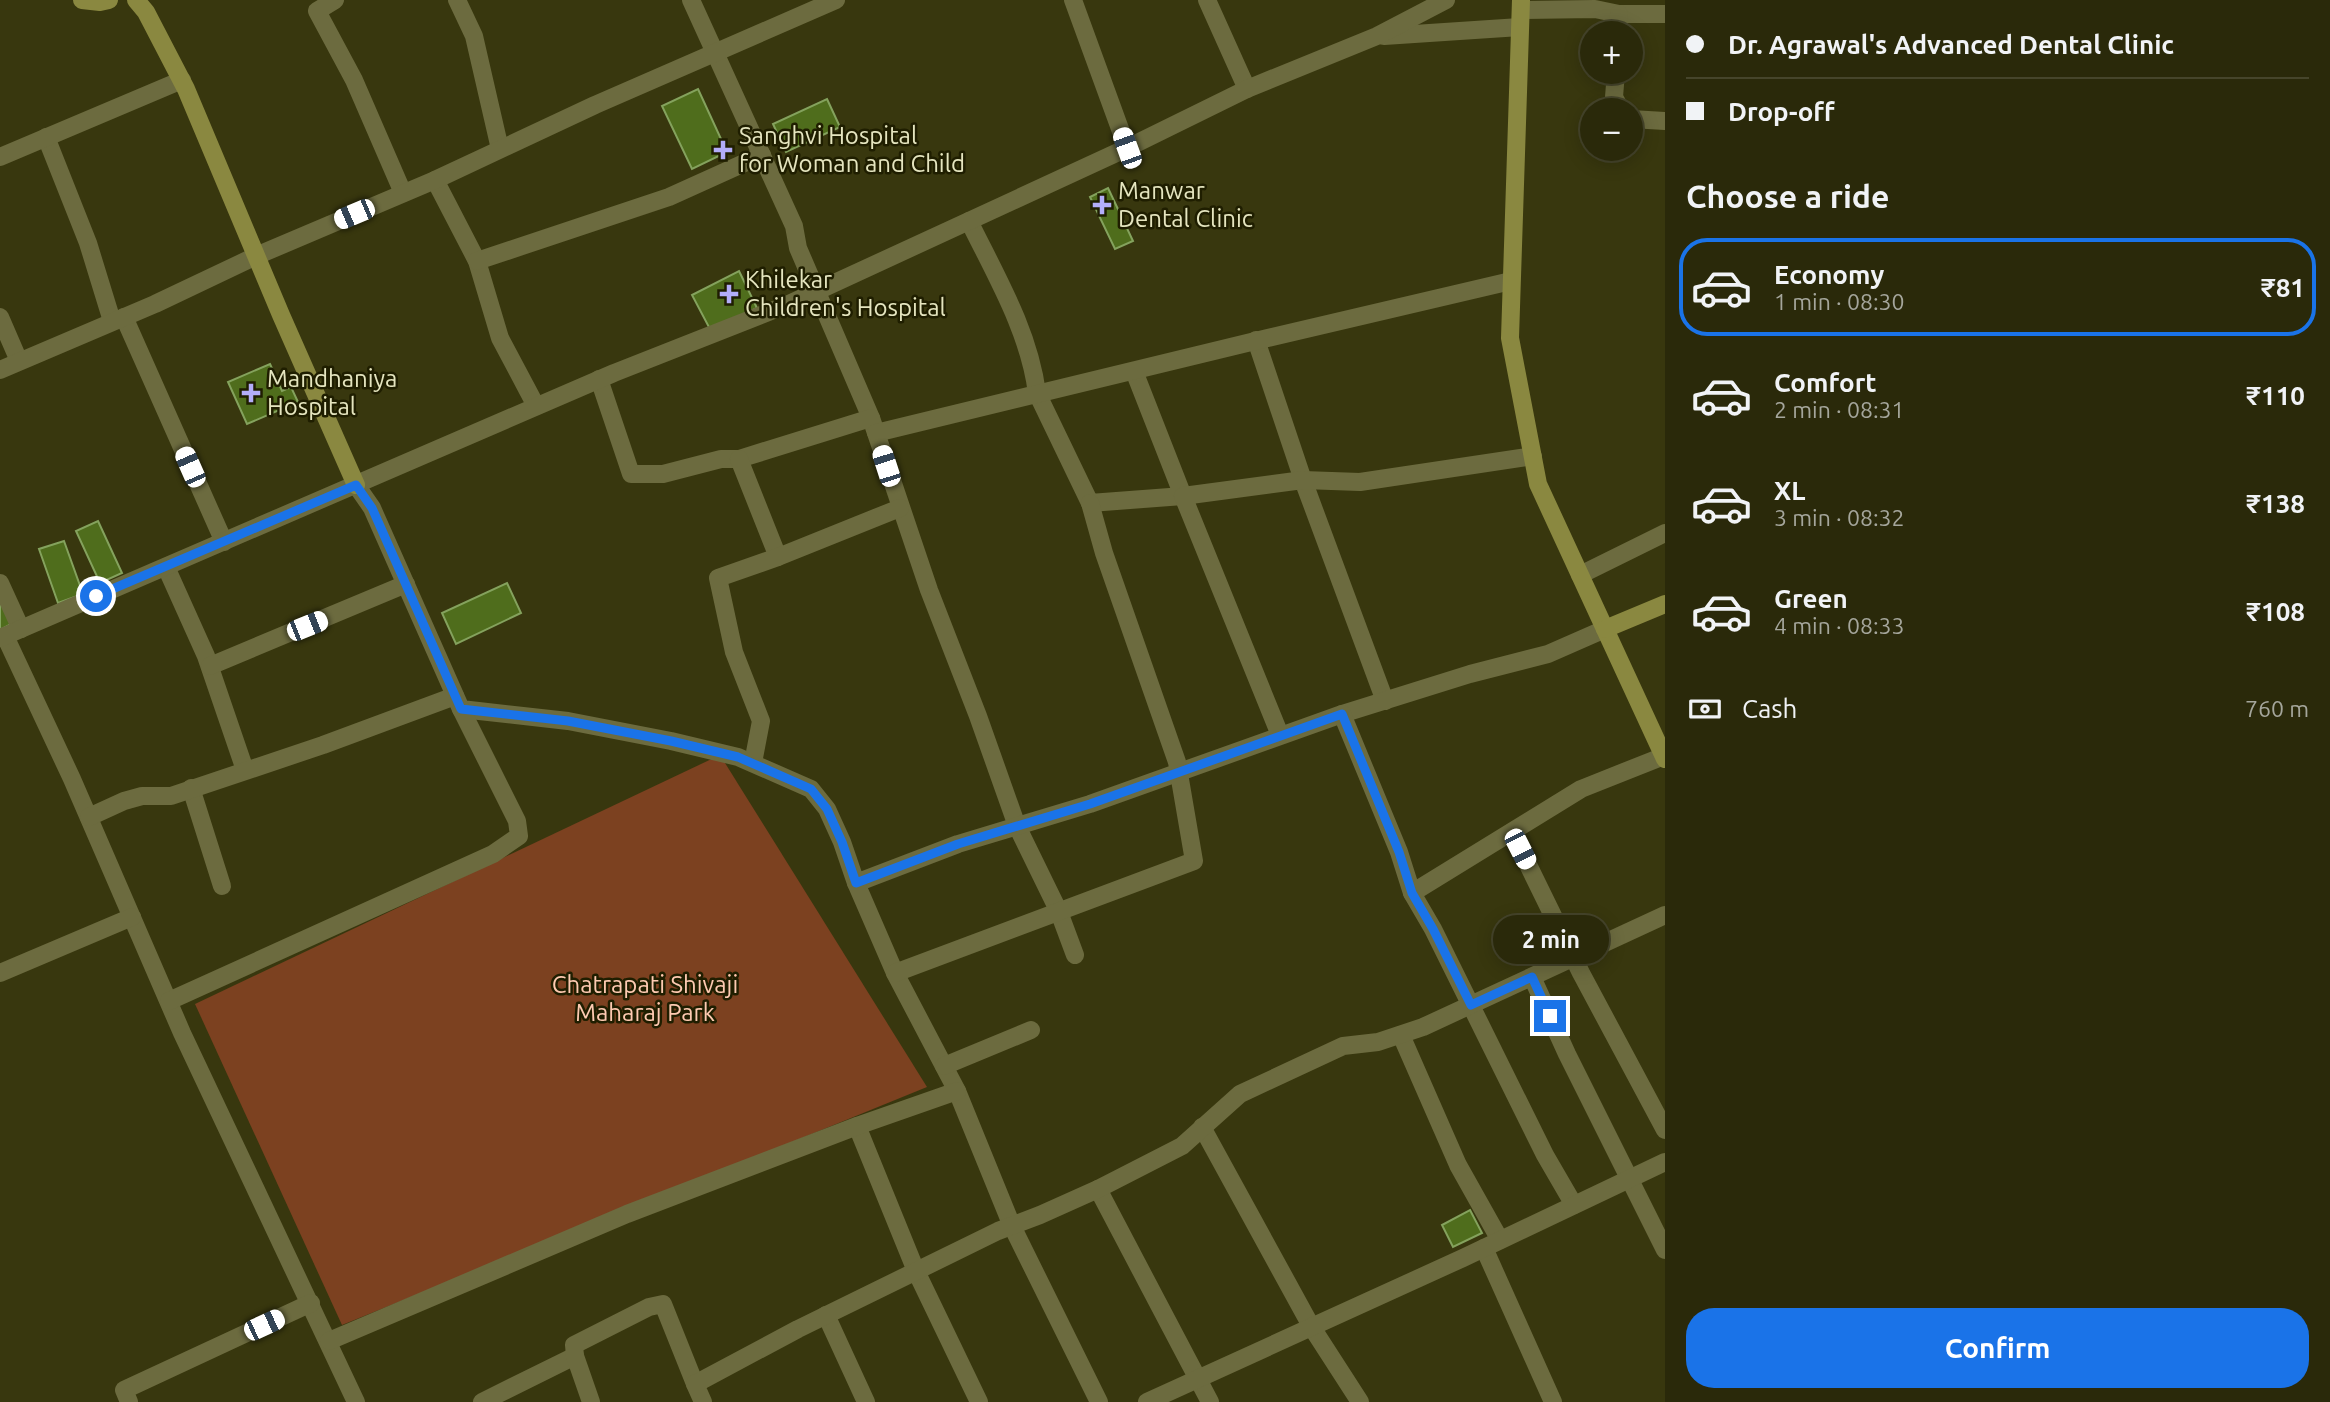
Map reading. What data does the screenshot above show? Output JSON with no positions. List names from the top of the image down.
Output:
{
  "parks": ["Chatrapati Shivaji Maharaj Park"],
  "places": {
    "health": [
      "Sanghvi Hospital for Woman and Child",
      "Manwar Dental Clinic",
      "Khilekar Children's Hospital",
      "Mandhaniya Hospital"
    ]
  },
  "page": {
    "banner": ["Dr. Agrawal's Advanced Dental Clinic", "Drop-off"],
    "map_buttons": ["+", "−"],
    "heading": "Choose a ride",
    "list": [
      {
        "name": "Economy",
        "note": "1 min · 08:30",
        "value": "₹81"
      },
      {
        "name": "Comfort",
        "note": "2 min · 08:31",
        "value": "₹110"
      },
      {
        "name": "XL",
        "note": "3 min · 08:32",
        "value": "₹138"
      },
      {
        "name": "Green",
        "note": "4 min · 08:33",
        "value": "₹108"
      }
    ],
    "pay": ["Cash", "760 m"],
    "bubble": "2 min",
    "buttons": "Confirm"
  }
}
